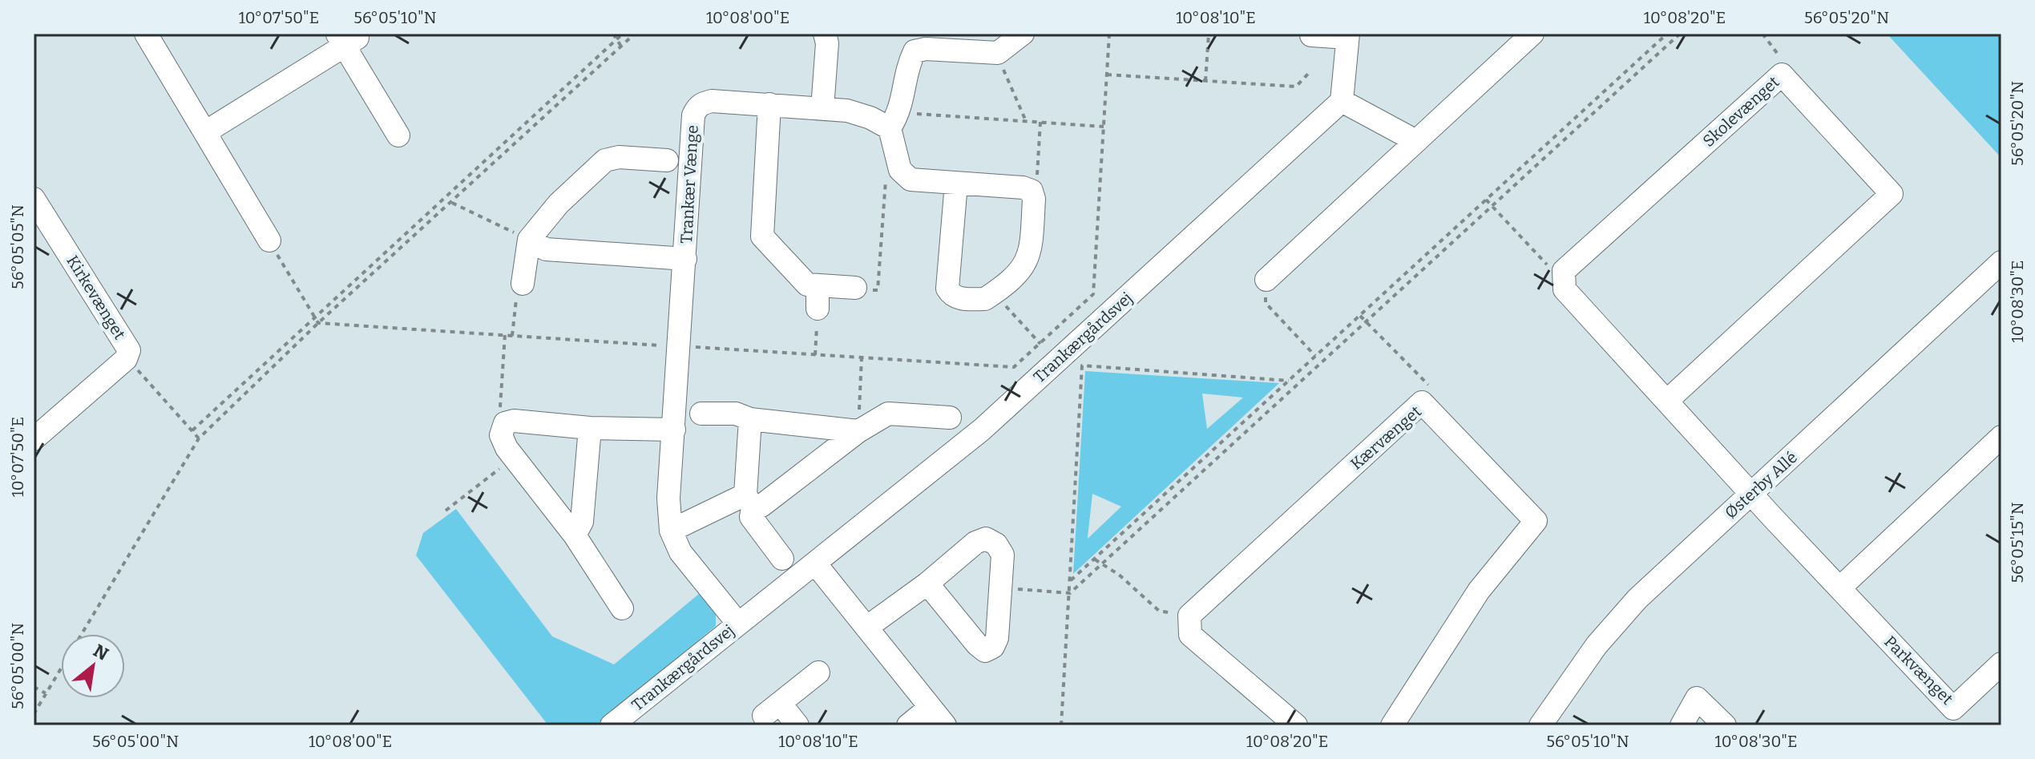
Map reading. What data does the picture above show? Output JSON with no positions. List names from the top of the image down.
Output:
{
  "streets": {
    "street": [
      "Skolevænget",
      "Trankær Vænge",
      "Kirkevænget",
      "Trankærgårdsvej",
      "Kærvænget",
      "Østerby Allé",
      "Parkvænget"
    ]
  },
  "crossings": [
    ["Trankær Vænge", "Trankærgårdsvej"],
    ["Østerby Allé", "Parkvænget"]
  ],
  "north": "top right",
  "coordinates": [
    "10°07'50\"E",
    "56°05'10\"N",
    "10°08'00\"E",
    "10°08'10\"E",
    "10°08'20\"E",
    "56°05'20\"N",
    "56°05'05\"N",
    "10°08'30\"E",
    "56°05'15\"N",
    "56°05'00\"N"
  ]
}
